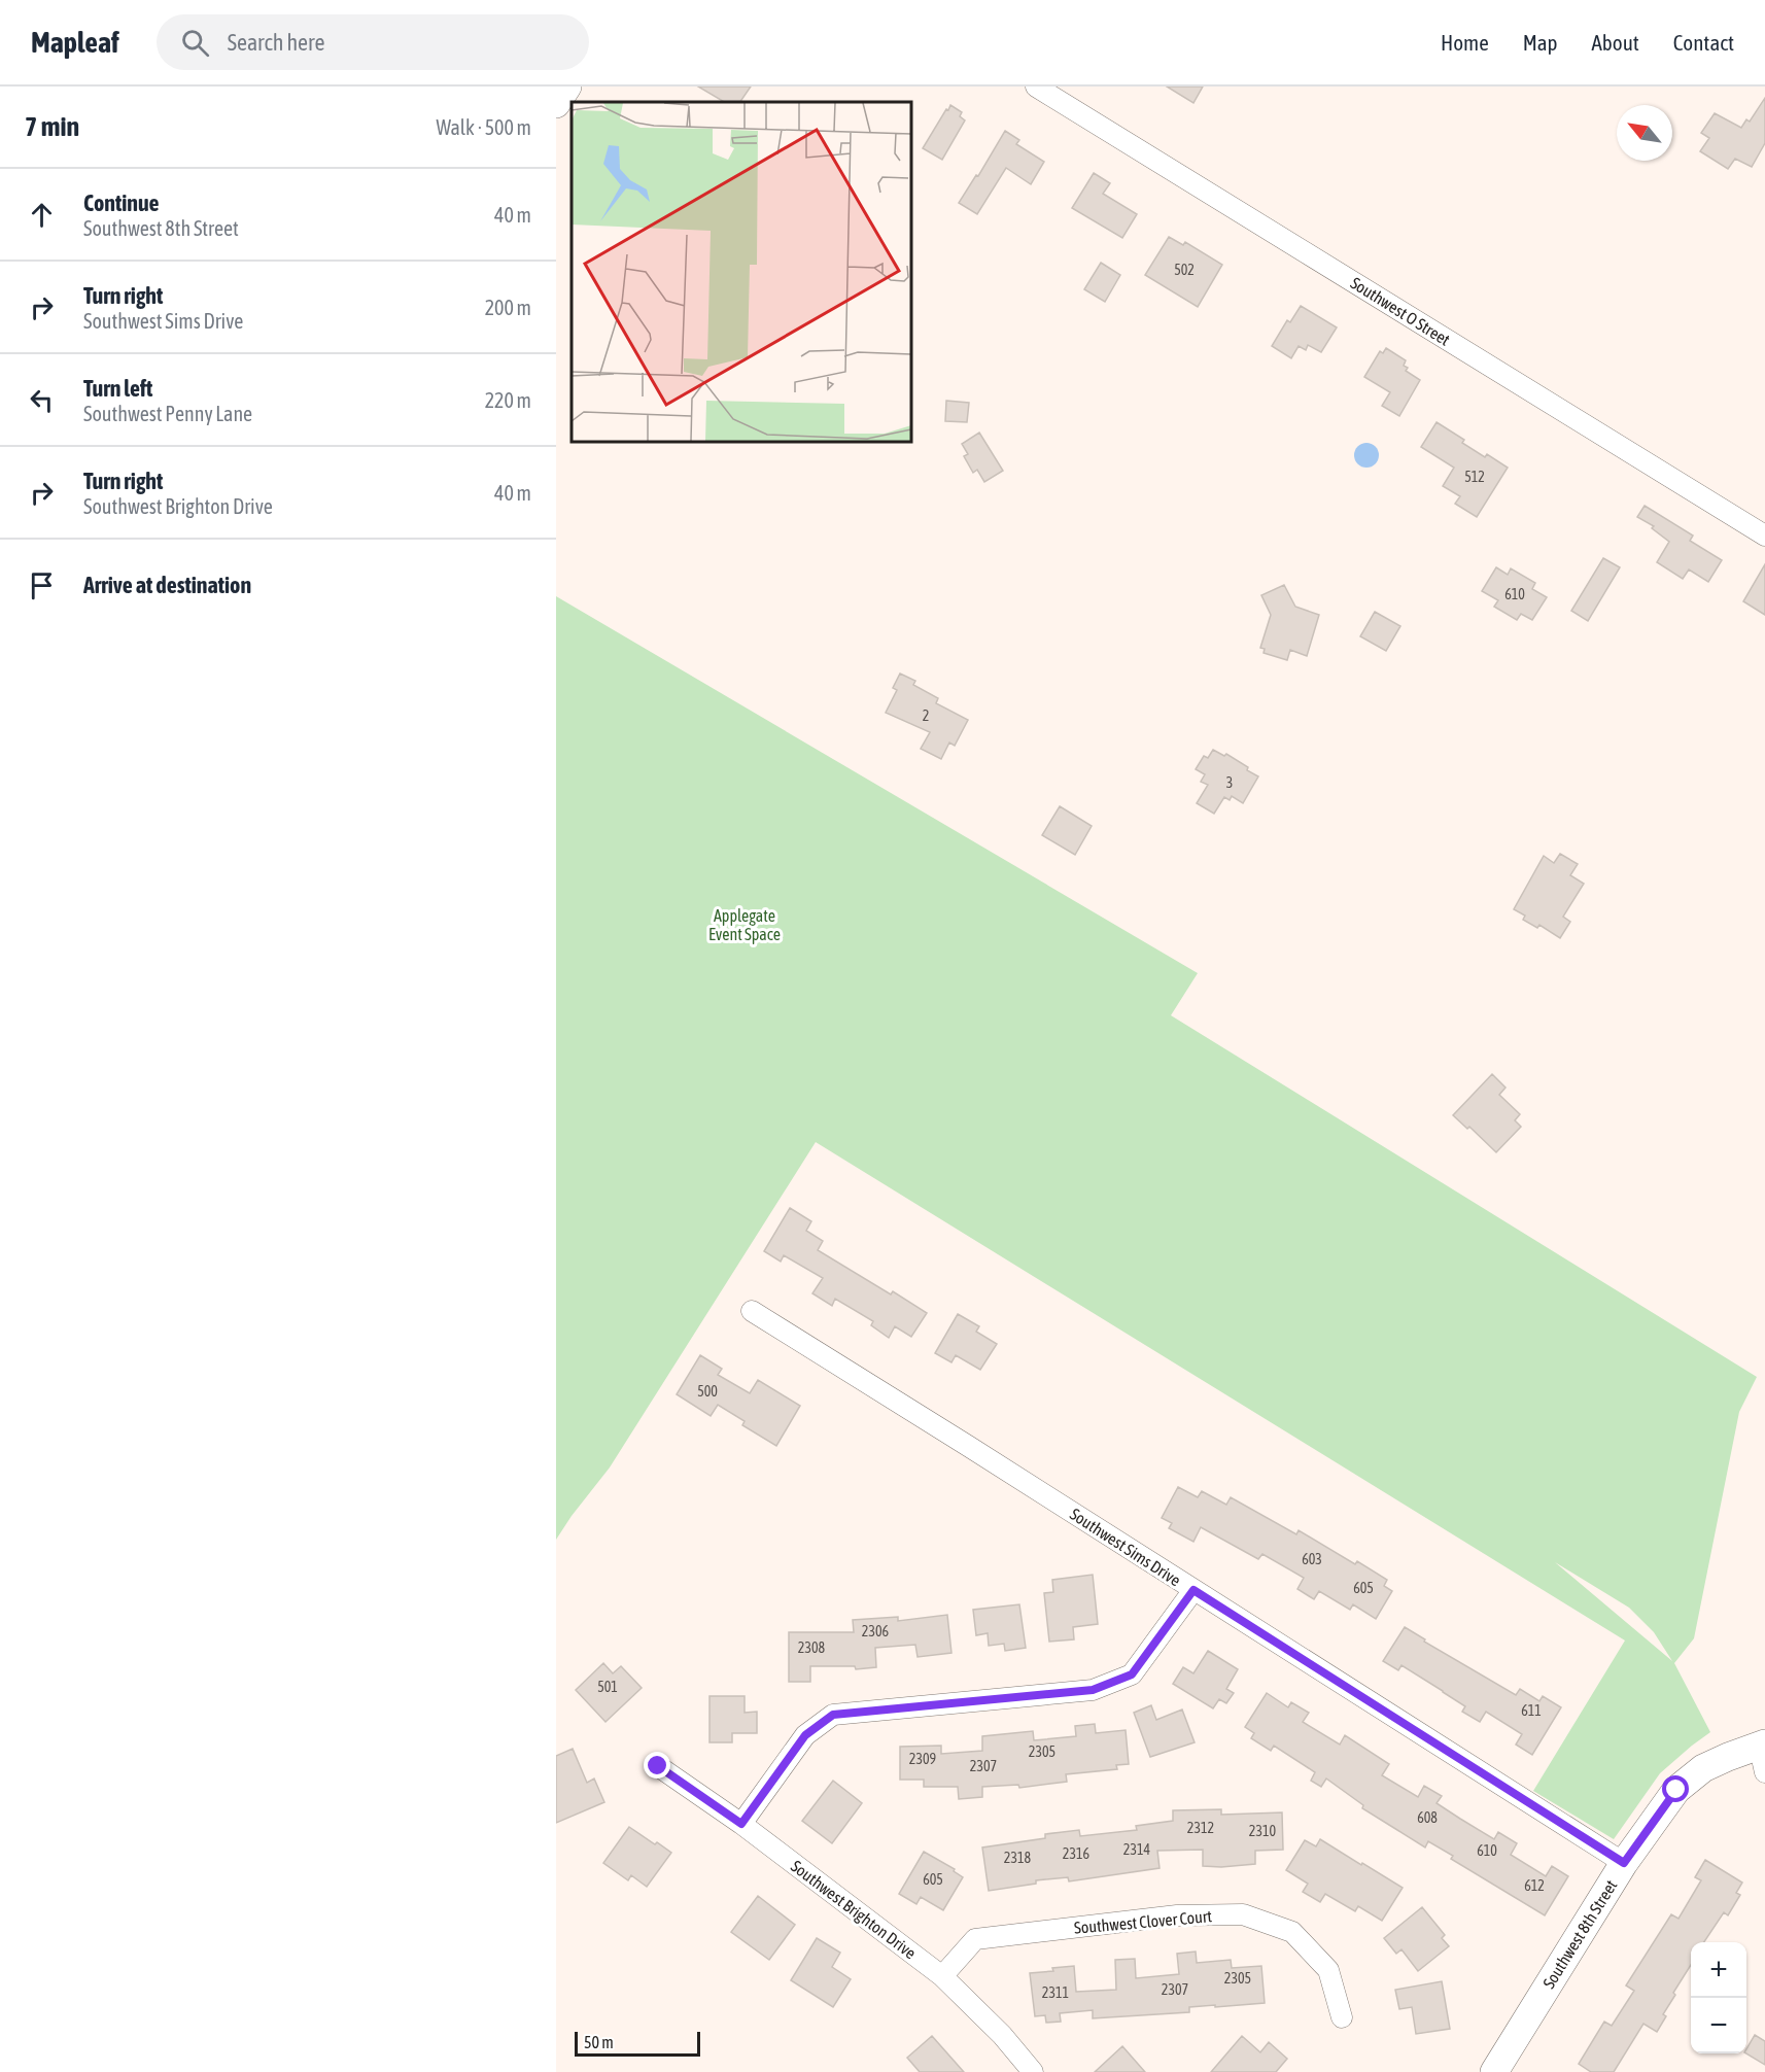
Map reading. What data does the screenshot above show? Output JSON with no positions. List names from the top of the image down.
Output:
{
  "streets": {
    "street": [
      "Southwest O Street",
      "Southwest Sims Drive",
      "Southwest Brighton Drive",
      "Southwest Clover Court",
      "Southwest 8th Street"
    ]
  },
  "crossings": [
    ["Southwest Sims Drive", "Southwest 8th Street"],
    ["Southwest Brighton Drive", "Southwest Clover Court"]
  ],
  "parks": ["Applegate Event Space"],
  "house_numbers": [
    "502",
    "512",
    "610",
    "2",
    "3",
    "500",
    "603",
    "605",
    "2306",
    "2308",
    "501",
    "611",
    "2305",
    "2309",
    "2307",
    "608",
    "2312",
    "2310",
    "2314",
    "610",
    "2316",
    "2318",
    "605",
    "612",
    "2305",
    "2307",
    "2311"
  ],
  "scale_bar": "50 m",
  "north": "top left",
  "page": {
    "header": "Mapleaf",
    "search": "Search here",
    "nav": [
      "Home",
      "Map",
      "About",
      "Contact"
    ],
    "heading": ["7 min", "Walk · 500 m"],
    "list": [
      ["Continue", "Southwest 8th Street", "40 m"],
      ["Turn right", "Southwest Sims Drive", "200 m"],
      ["Turn left", "Southwest Penny Lane", "220 m"],
      ["Turn right", "Southwest Brighton Drive", "40 m"],
      "Arrive at destination"
    ],
    "map_buttons": ["+", "−"],
    "scale": "50 m"
  }
}
